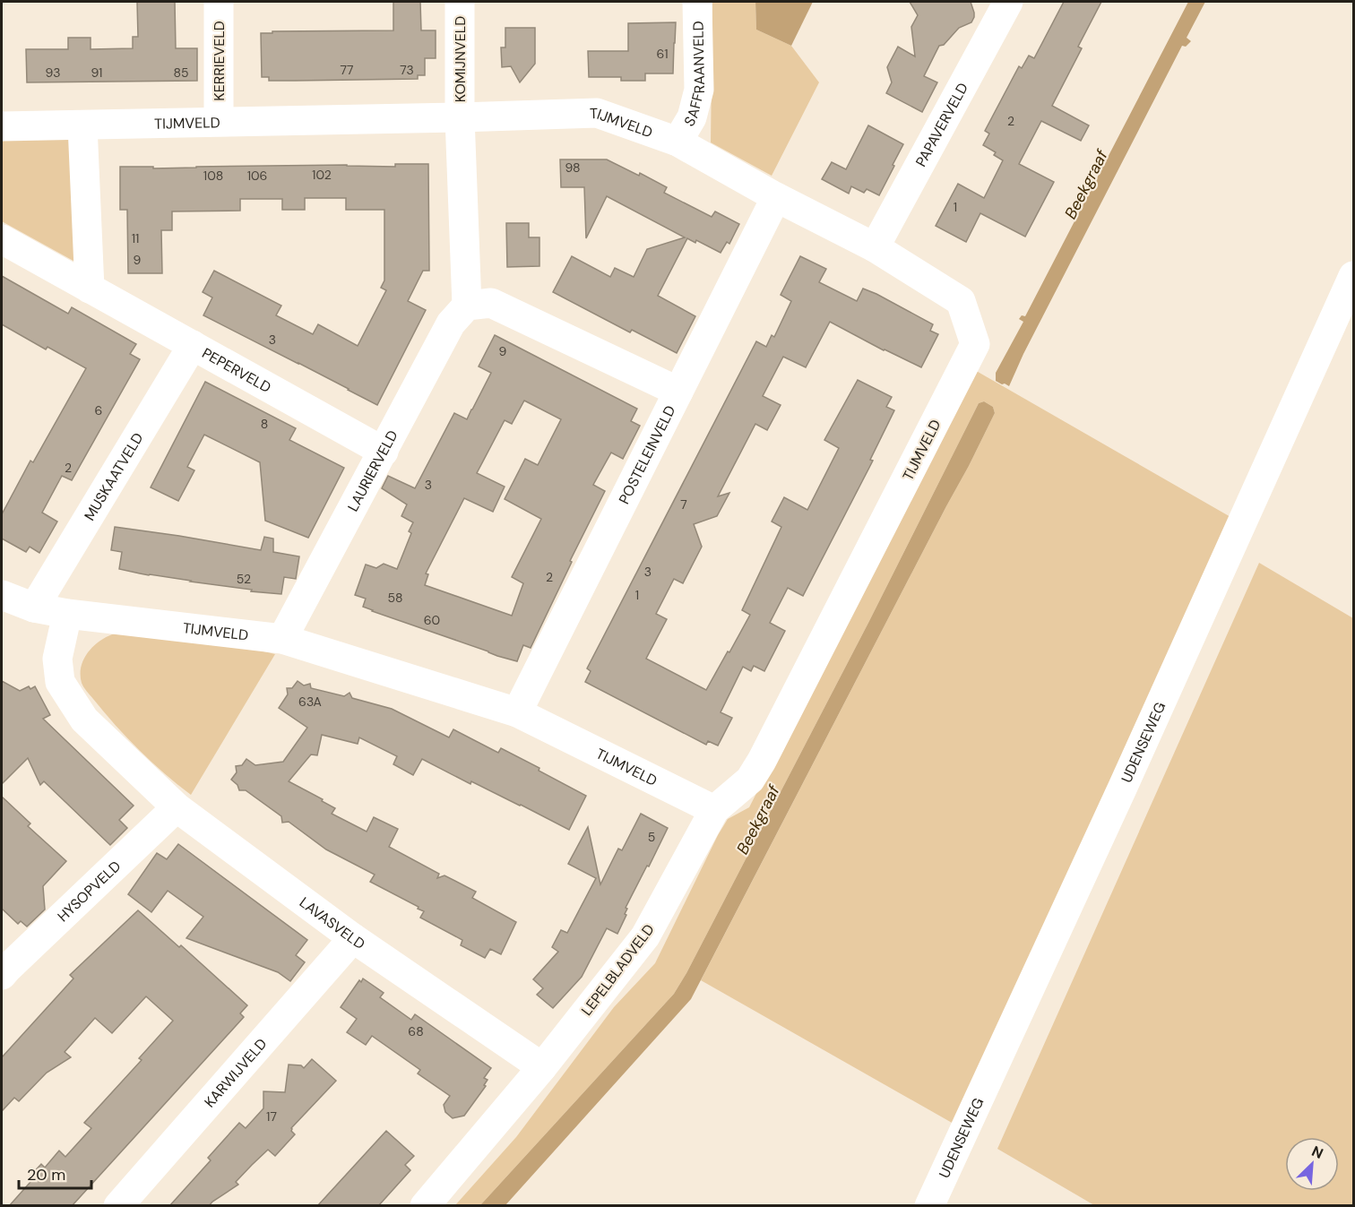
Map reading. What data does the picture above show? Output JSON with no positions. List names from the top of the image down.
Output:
{
  "streets": {
    "street": [
      "KOMIJNVELD",
      "KERRIEVELD",
      "SAFFRAANVELD",
      "TIJMVELD",
      "PAPAVERVELD",
      "PEPERVELD",
      "POSTELEINVELD",
      "LAURIERVELD",
      "MUSKAATVELD",
      "UDENSEWEG",
      "HYSOPVELD",
      "LAVASVELD",
      "LEPELBLADVELD",
      "KARWIJVELD"
    ]
  },
  "crossings": [
    ["KOMIJNVELD", "TIJMVELD"],
    ["KERRIEVELD", "TIJMVELD"],
    ["SAFFRAANVELD", "TIJMVELD"],
    ["TIJMVELD", "PAPAVERVELD"],
    ["TIJMVELD", "POSTELEINVELD"],
    ["TIJMVELD", "LAURIERVELD"],
    ["TIJMVELD", "MUSKAATVELD"],
    ["TIJMVELD", "LAVASVELD"],
    ["TIJMVELD", "LEPELBLADVELD"],
    ["PEPERVELD", "LAURIERVELD"],
    ["PEPERVELD", "MUSKAATVELD"],
    ["HYSOPVELD", "LAVASVELD"],
    ["LAVASVELD", "LEPELBLADVELD"],
    ["LAVASVELD", "KARWIJVELD"]
  ],
  "water": ["Beekgraaf"],
  "house_numbers": [
    "61",
    "77",
    "73",
    "93",
    "91",
    "85",
    "2",
    "98",
    "102",
    "108",
    "106",
    "1",
    "11",
    "9",
    "3",
    "9",
    "6",
    "8",
    "2",
    "3",
    "7",
    "3",
    "2",
    "52",
    "1",
    "58",
    "60",
    "63A",
    "5",
    "68",
    "17"
  ],
  "scale_bar": "20 m",
  "north": "top right"
}
